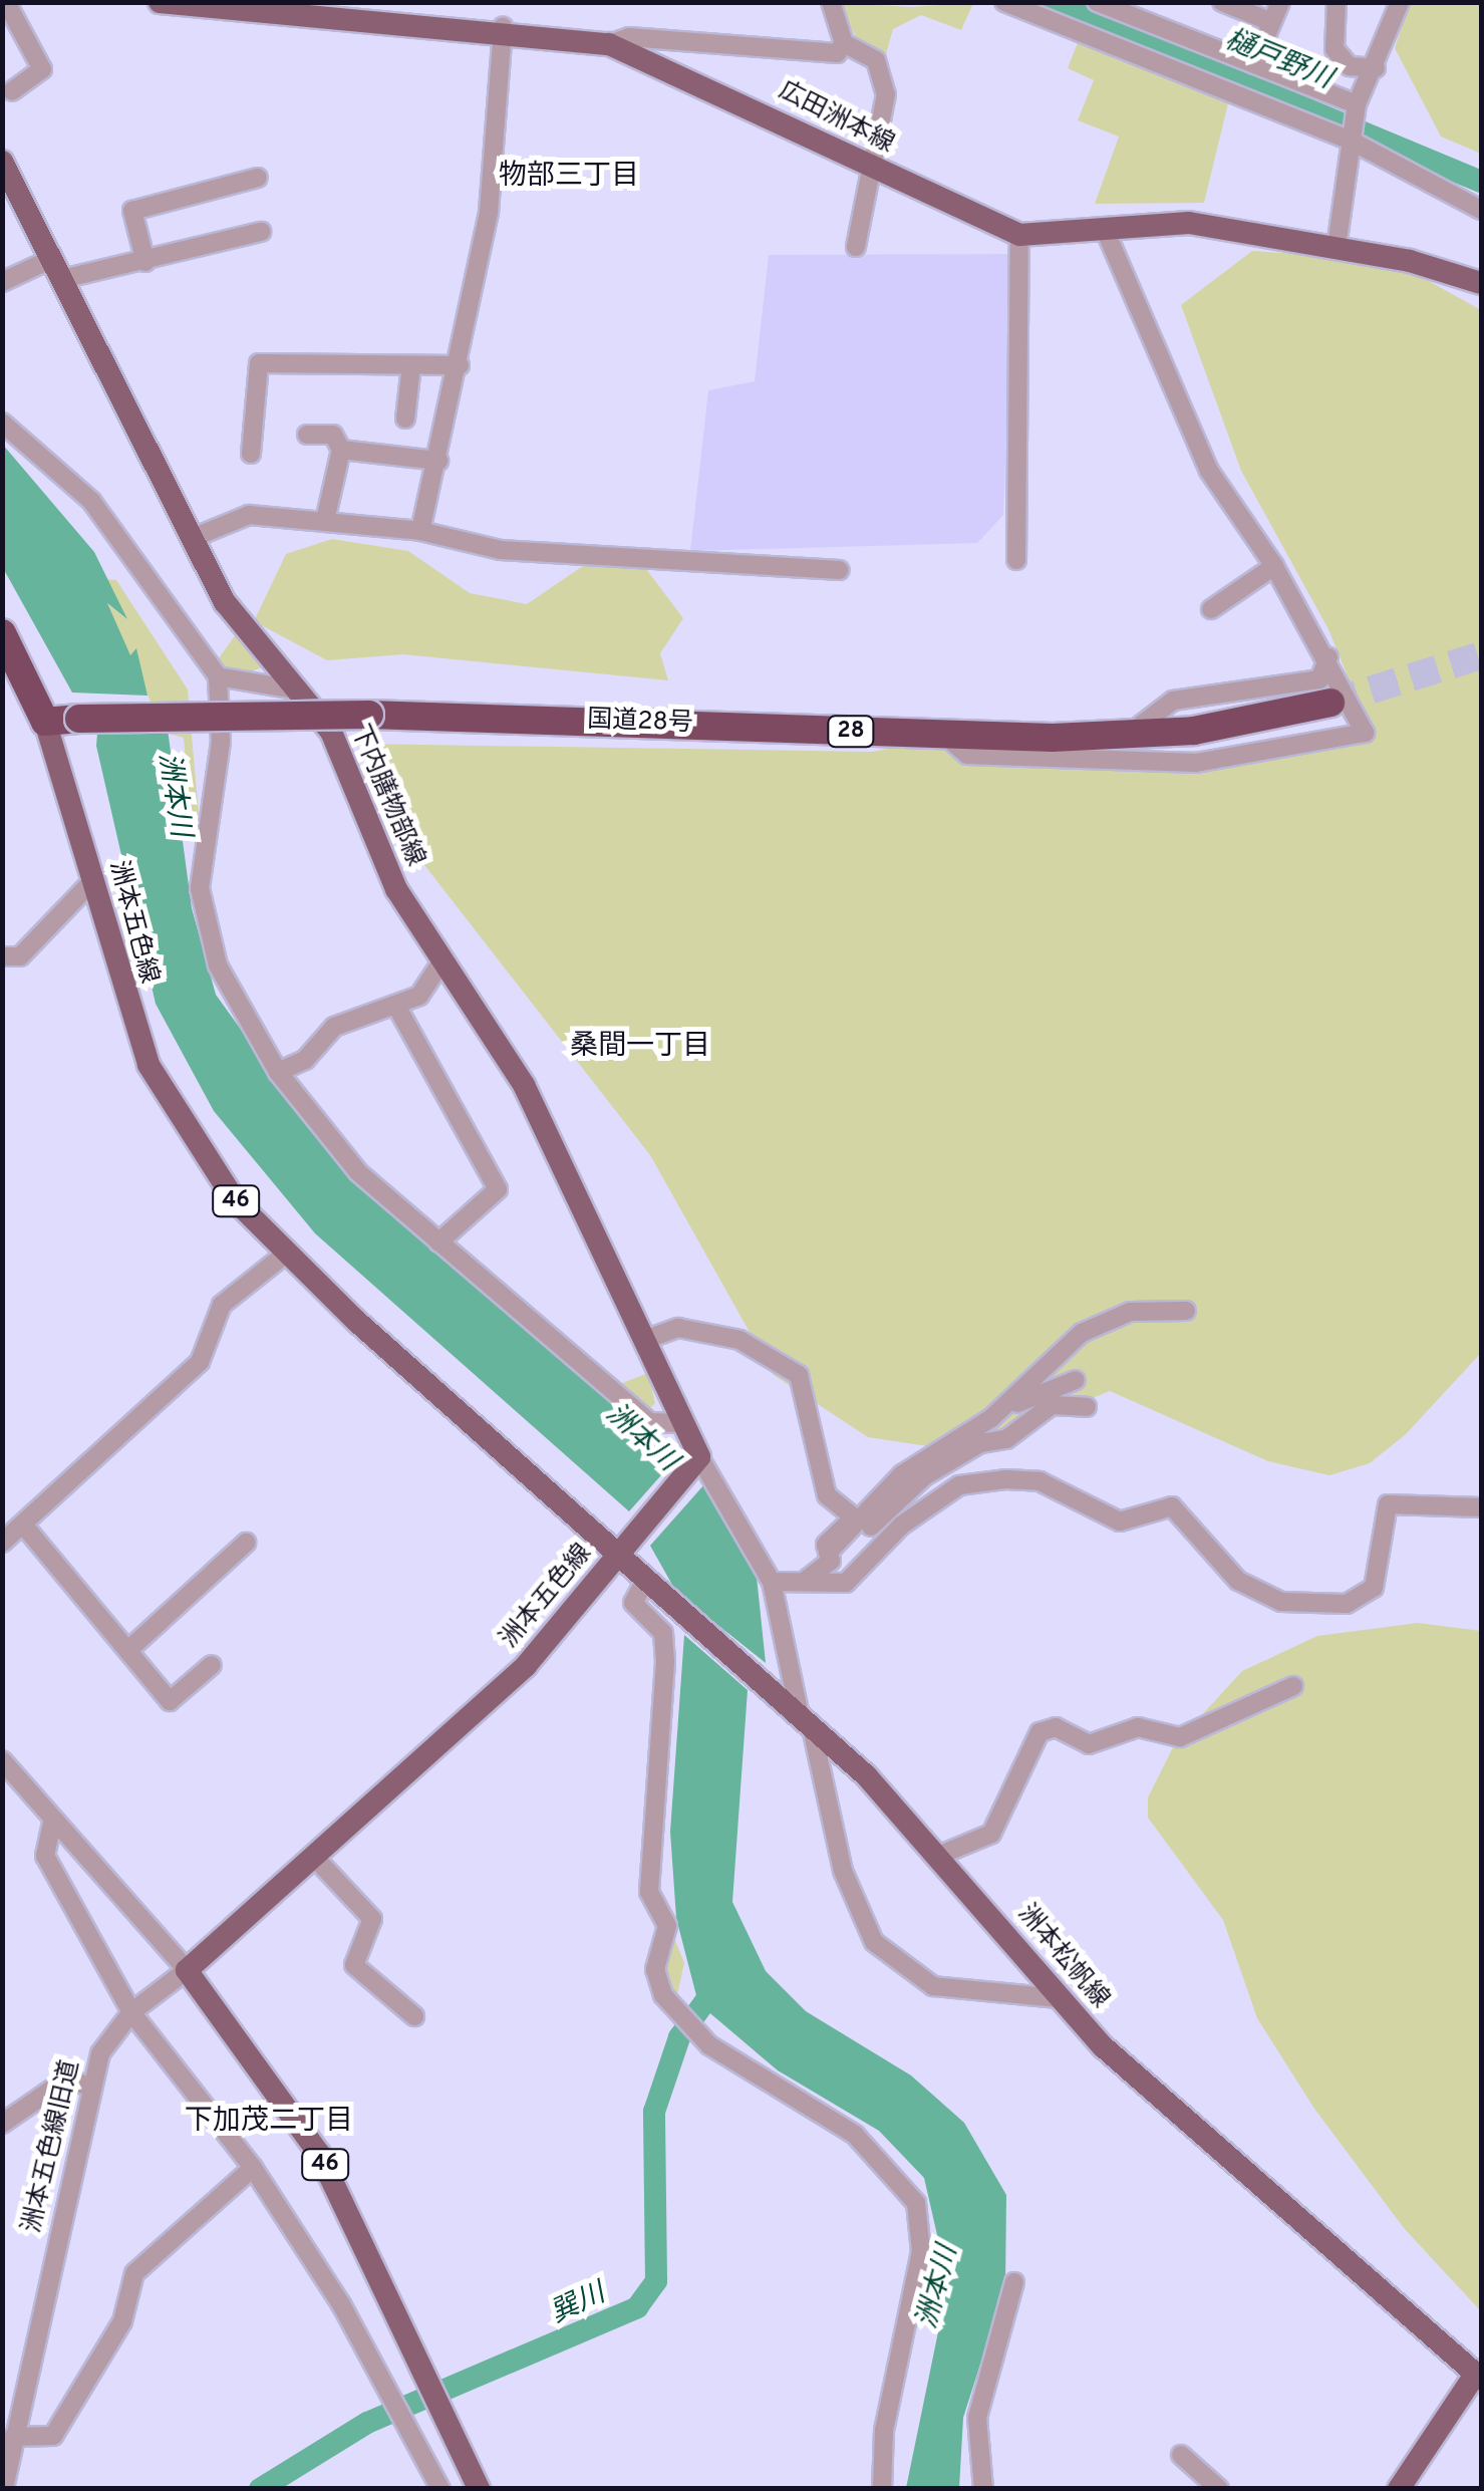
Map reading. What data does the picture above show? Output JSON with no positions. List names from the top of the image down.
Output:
{
  "streets": {
    "highway": ["国道28号", "28"],
    "main road": [
      "広田洲本線",
      "下内膳物部線",
      "洲本五色線",
      "46",
      "洲本松帆線"
    ],
    "street": ["洲本五色線旧道"]
  },
  "crossings": [
    ["国道28号", "洲本五色線"],
    ["洲本五色線", "46"],
    ["洲本五色線", "洲本松帆線"],
    ["洲本五色線", "洲本五色線旧道"],
    ["46", "洲本五色線旧道"]
  ],
  "districts": ["物部三丁目", "桑間一丁目", "下加茂二丁目"],
  "water": ["樋戸野川", "洲本川", "巽川"]
}
